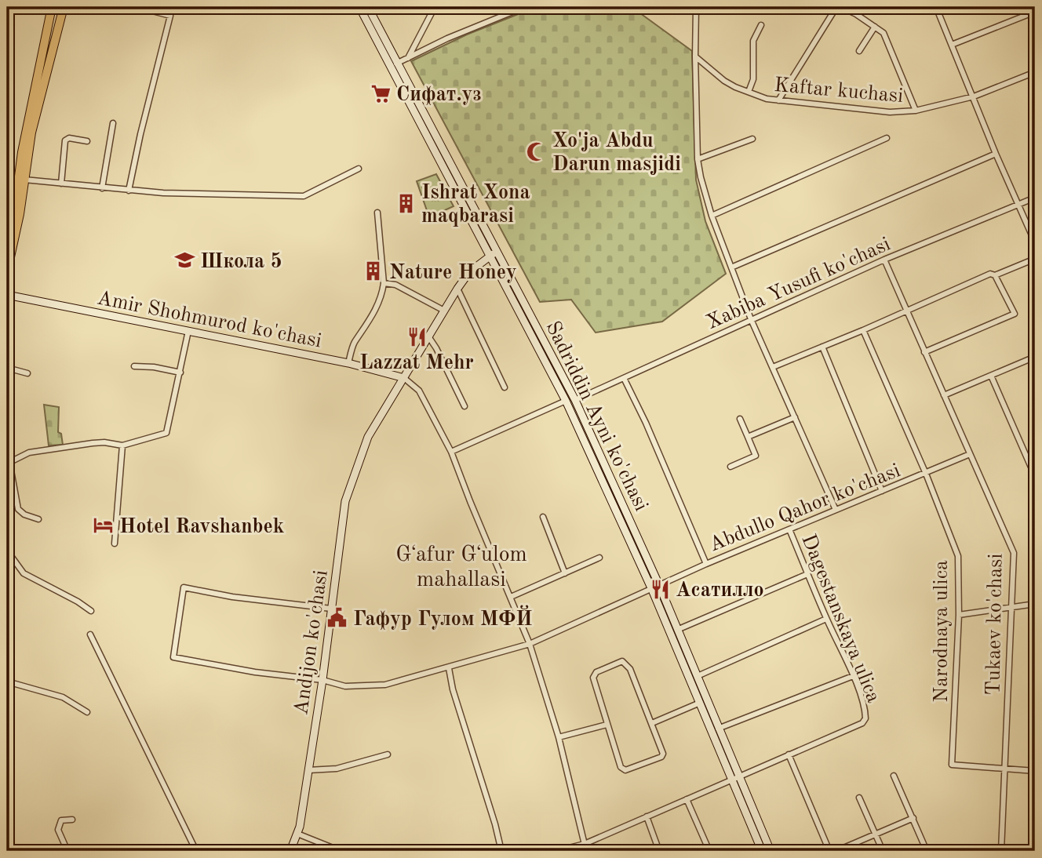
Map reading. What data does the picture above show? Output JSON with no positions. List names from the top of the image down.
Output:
{
  "streets": {
    "main road": ["Amir Shohmurod ko'chasi", "Sadriddin Ayni ko'chasi", "Andijon ko'chasi"],
    "street": [
      "Kaftar kuchasi",
      "Xabiba Yusufi ko'chasi",
      "Abdullo Qahor ko'chasi",
      "Dagestanskaya ulica",
      "Tukaev ko'chasi",
      "Narodnaya ulica"
    ]
  },
  "crossings": [
    ["Xabiba Yusufi ko'chasi", "Sadriddin Ayni ko'chasi"],
    ["Xabiba Yusufi ko'chasi", "Tukaev ko'chasi"],
    ["Amir Shohmurod ko'chasi", "Andijon ko'chasi"],
    ["Sadriddin Ayni ko'chasi", "Abdullo Qahor ko'chasi"],
    ["Sadriddin Ayni ko'chasi", "Andijon ko'chasi"],
    ["Abdullo Qahor ko'chasi", "Dagestanskaya ulica"],
    ["Abdullo Qahor ko'chasi", "Tukaev ko'chasi"],
    ["Abdullo Qahor ko'chasi", "Narodnaya ulica"],
    ["Abdullo Qahor ko'chasi", "Andijon ko'chasi"],
    ["Tukaev ko'chasi", "Narodnaya ulica"]
  ],
  "districts": ["Gʻafur Gʻulom mahallasi"],
  "places": {
    "supermarket": ["Сифат.уз"],
    "mosque": ["Xo'ja Abdu Darun masjidi"],
    "building": ["Ishrat Хоnа mаqbаrasi", "Nature Honey"],
    "school or university": ["Школа 5"],
    "restaurant": ["Lazzat Mehr", "Асатилло"],
    "hotel": ["Hotel Ravshanbek"],
    "public building": ["Гафур Гулом МФЙ"]
  }
}
